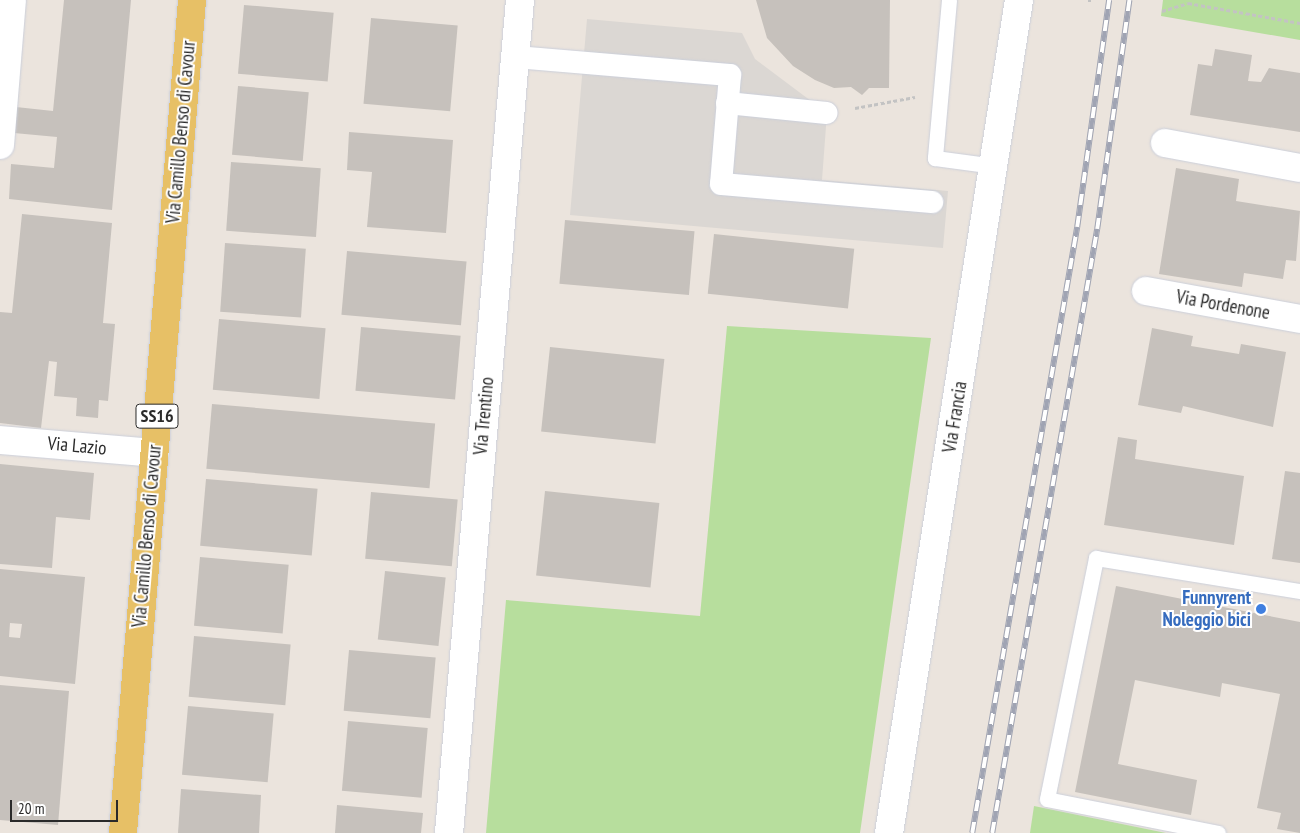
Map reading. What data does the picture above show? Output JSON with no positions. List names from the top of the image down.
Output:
{
  "streets": {
    "main road": ["Via Camillo Benso di Cavour", "SS16"],
    "street": [
      "Via Pordenone",
      "Via Trentino",
      "Via Francia",
      "Via Lazio"
    ]
  },
  "crossings": [
    ["Via Camillo Benso di Cavour", "Via Lazio"]
  ],
  "places": ["Funnyrent Noleggio bici"],
  "scale_bar": "20 m"
}
